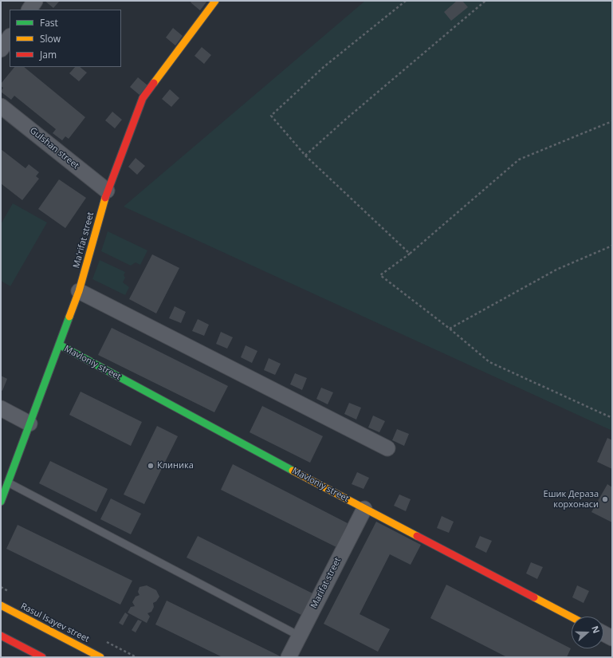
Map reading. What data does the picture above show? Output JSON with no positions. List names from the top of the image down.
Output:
{
  "streets": {
    "street": [
      "Gulshan street",
      "Ma'rifat street",
      "Mavloniy street",
      "Marifat street",
      "Rasul Isayev street"
    ]
  },
  "crossings": [
    ["Gulshan street", "Ma'rifat street"],
    ["Ma'rifat street", "Mavloniy street"],
    ["Mavloniy street", "Marifat street"]
  ],
  "places": ["Клиника", "Ешик Дераза корхонаси"],
  "legend": ["Fast", "Slow", "Jam"],
  "north": "right"
}
